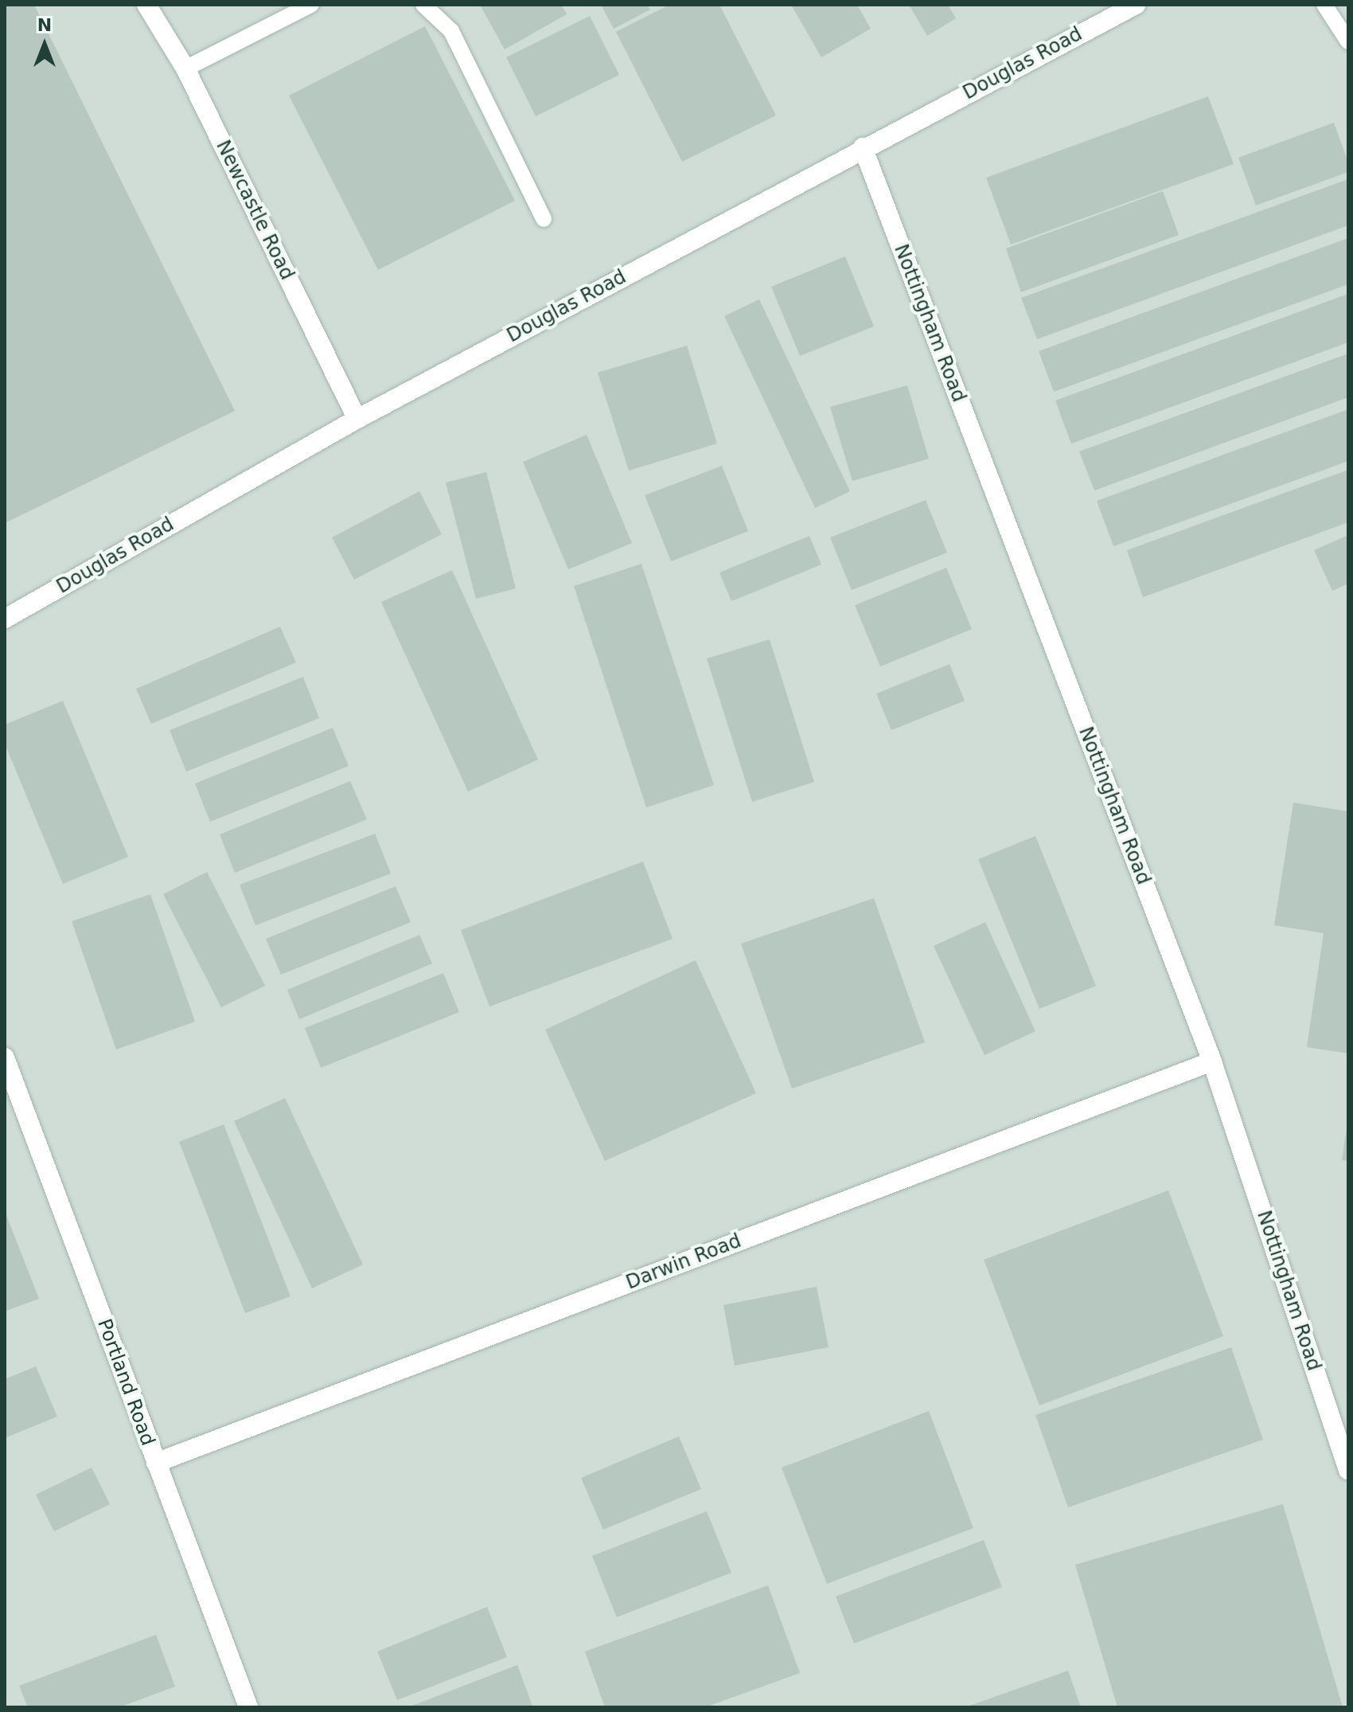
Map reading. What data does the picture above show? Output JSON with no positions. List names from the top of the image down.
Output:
{
  "streets": {
    "street": [
      "Douglas Road",
      "Newcastle Road",
      "Nottingham Road",
      "Darwin Road",
      "Portland Road"
    ]
  },
  "crossings": [
    ["Douglas Road", "Newcastle Road"],
    ["Douglas Road", "Nottingham Road"],
    ["Nottingham Road", "Darwin Road"],
    ["Darwin Road", "Portland Road"]
  ],
  "north": "top"
}
